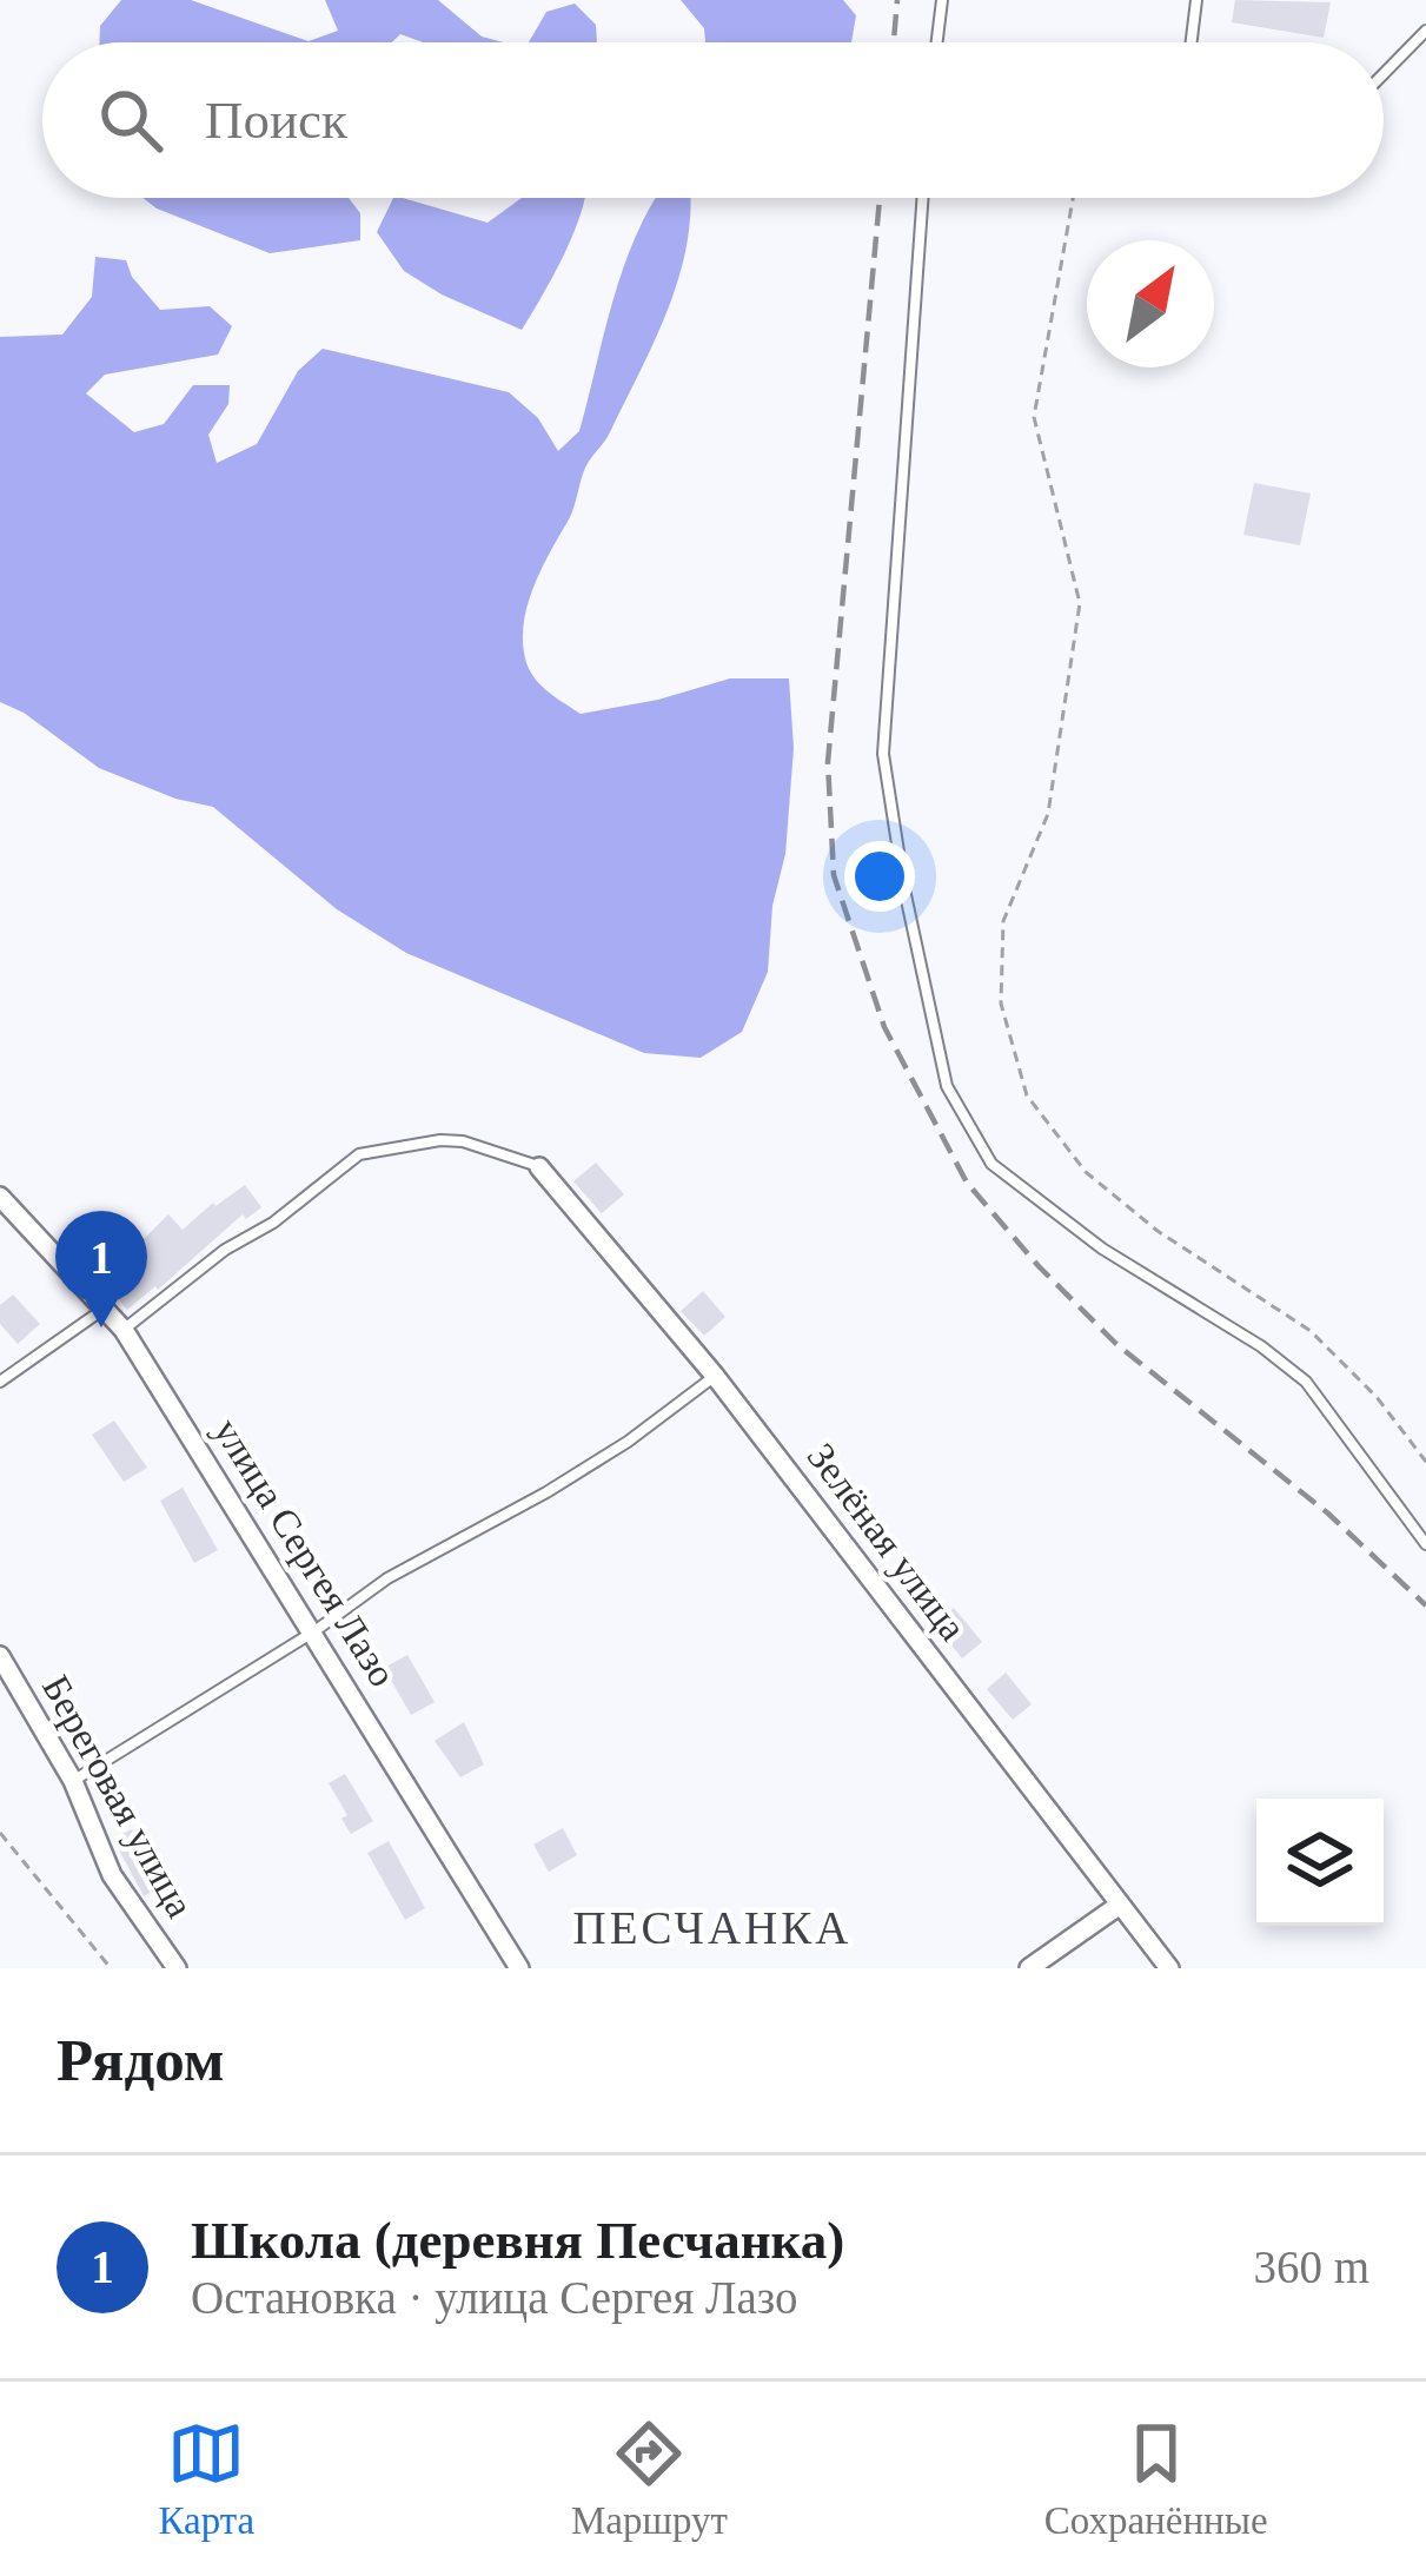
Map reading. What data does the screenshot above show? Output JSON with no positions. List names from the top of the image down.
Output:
{
  "streets": {
    "street": ["Зелёная улица", "улица Сергея Лазо", "Береговая улица"]
  },
  "districts": ["ПЕСЧАНКА"],
  "north": "top right",
  "page": {
    "search": "Поиск",
    "pins": "1",
    "heading": "Рядом",
    "list": [
      {
        "mark": "1",
        "name": "Школа (деревня Песчанка)",
        "note": "Остановка · улица Сергея Лазо",
        "value": "360 m"
      }
    ],
    "nav": ["Карта", "Маршрут", "Сохранённые"]
  }
}
